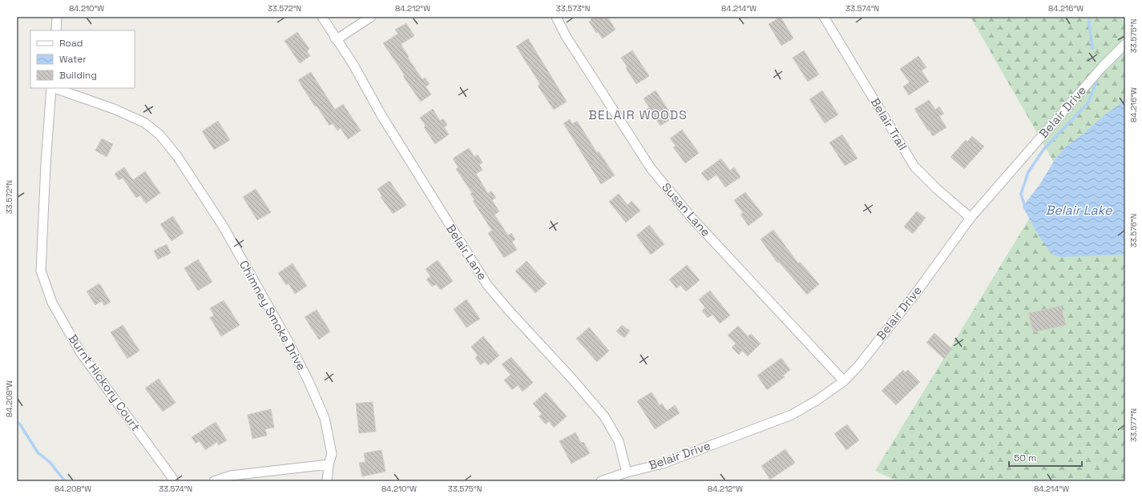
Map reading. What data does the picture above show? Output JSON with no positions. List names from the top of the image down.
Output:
{
  "streets": {
    "street": [
      "Belair Drive",
      "Belair Trail",
      "Susan Lane",
      "Belair Lane",
      "Chimney Smoke Drive",
      "Burnt Hickory Court"
    ]
  },
  "crossings": [
    ["Belair Drive", "Belair Trail"],
    ["Belair Drive", "Susan Lane"],
    ["Belair Drive", "Belair Lane"]
  ],
  "districts": ["BELAIR WOODS"],
  "water": ["Belair Lake"],
  "legend": ["Road", "Water", "Building"],
  "scale_bar": "50 m",
  "coordinates": [
    "84.210°W",
    "33.572°N",
    "84.212°W",
    "33.573°N",
    "84.214°W",
    "33.574°N",
    "84.216°W",
    "33.575°N",
    "33.576°N",
    "84.208°W",
    "33.577°N"
  ]
}
